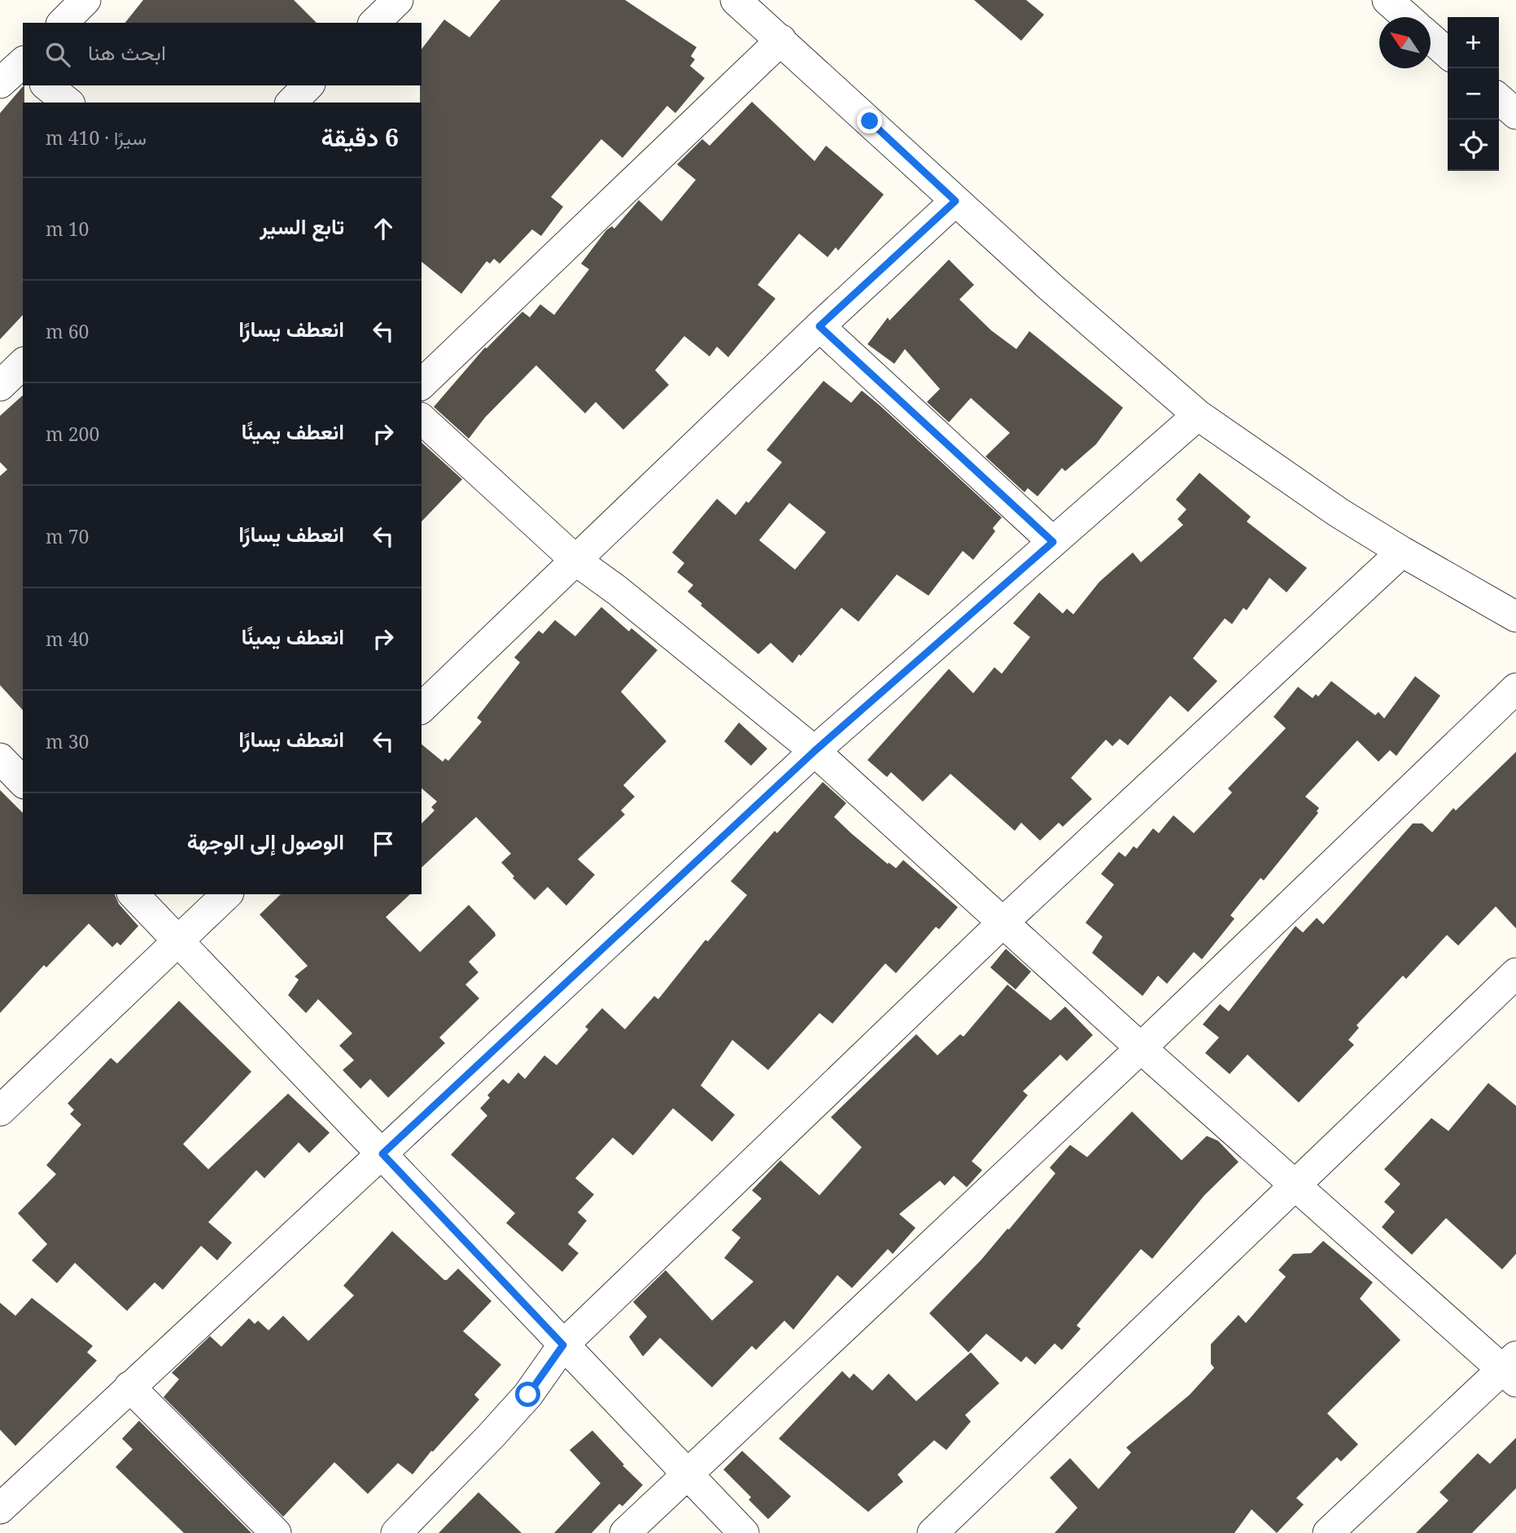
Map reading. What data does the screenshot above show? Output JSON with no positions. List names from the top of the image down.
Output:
{
  "north": "top left",
  "page": {
    "map_buttons": ["+", "−"],
    "search": "ابحث هنا",
    "heading": ["6 دقيقة", "سيرًا · 410 m"],
    "list": [
      ["تابع السير", "10 m"],
      ["انعطف يسارًا", "60 m"],
      ["انعطف يمينًا", "200 m"],
      ["انعطف يسارًا", "70 m"],
      ["انعطف يمينًا", "40 m"],
      ["انعطف يسارًا", "30 m"],
      "الوصول إلى الوجهة"
    ]
  }
}
